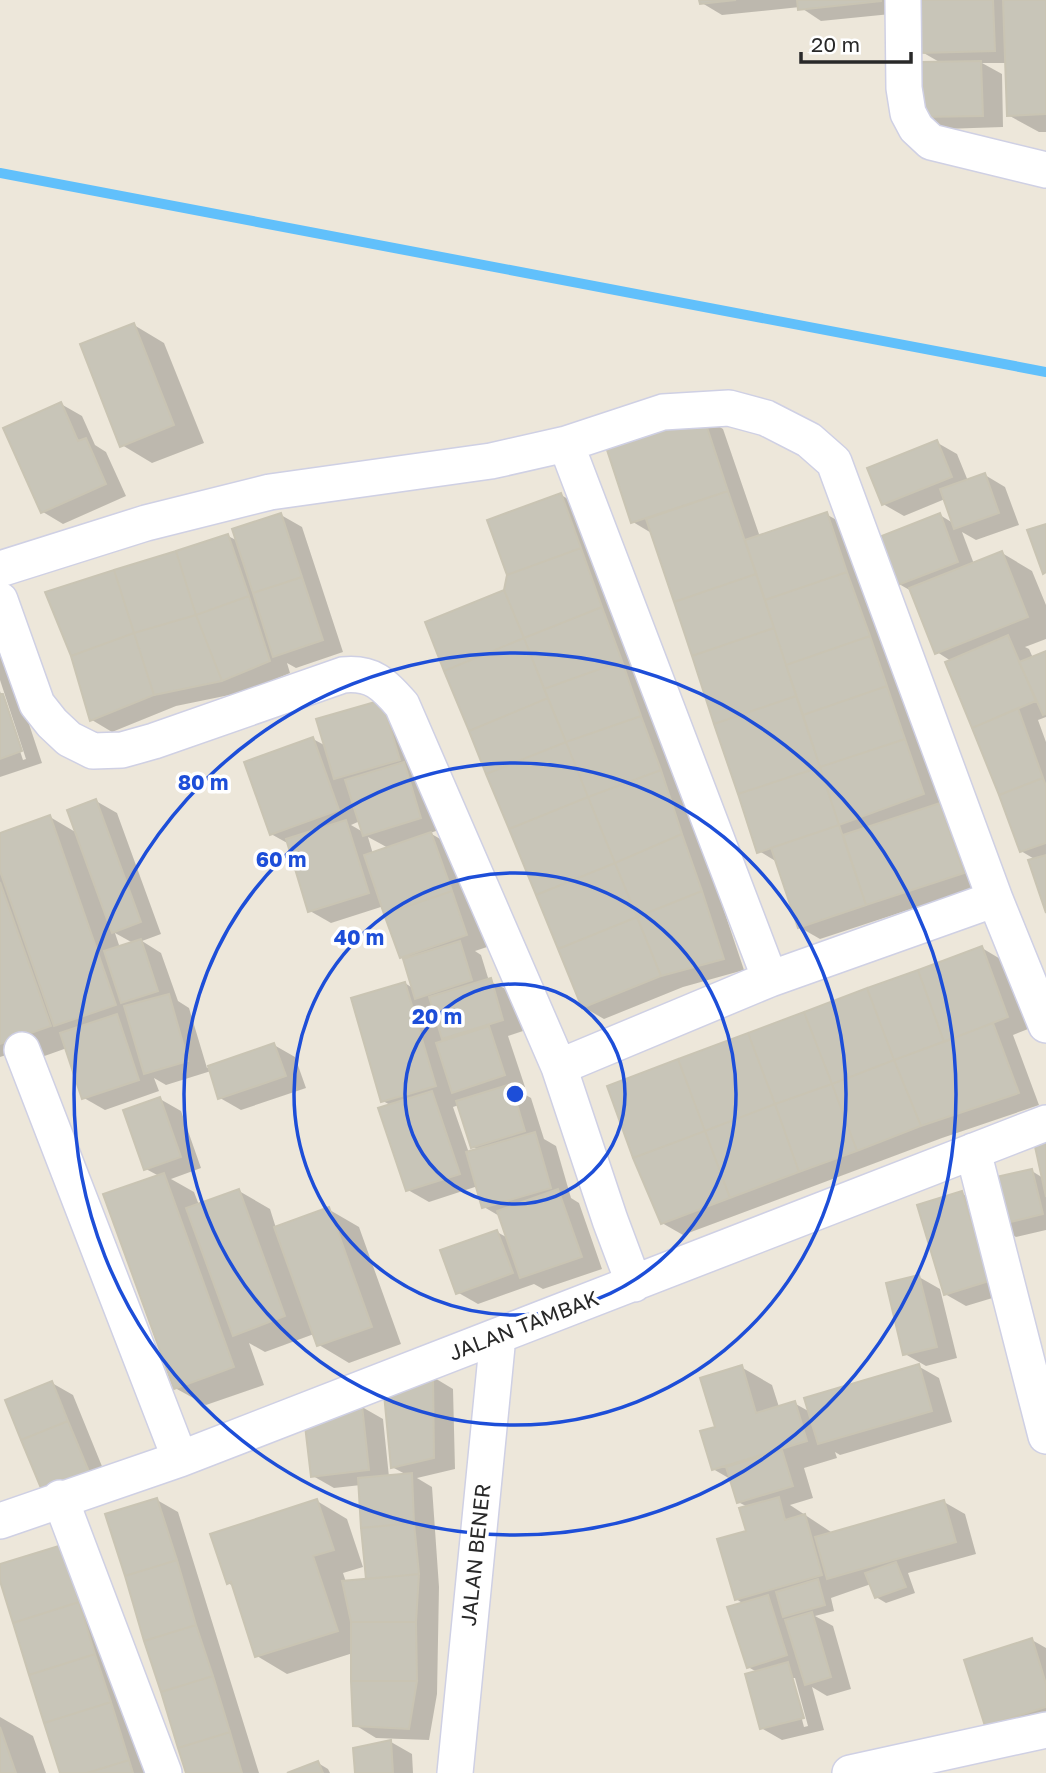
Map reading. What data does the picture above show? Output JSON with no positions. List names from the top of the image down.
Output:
{
  "streets": {
    "street": ["JALAN TAMBAK", "JALAN BENER"]
  },
  "crossings": [
    ["JALAN TAMBAK", "JALAN BENER"]
  ],
  "scale_bar": "20 m",
  "rings": [
    "80 m",
    "60 m",
    "40 m",
    "20 m"
  ]
}
